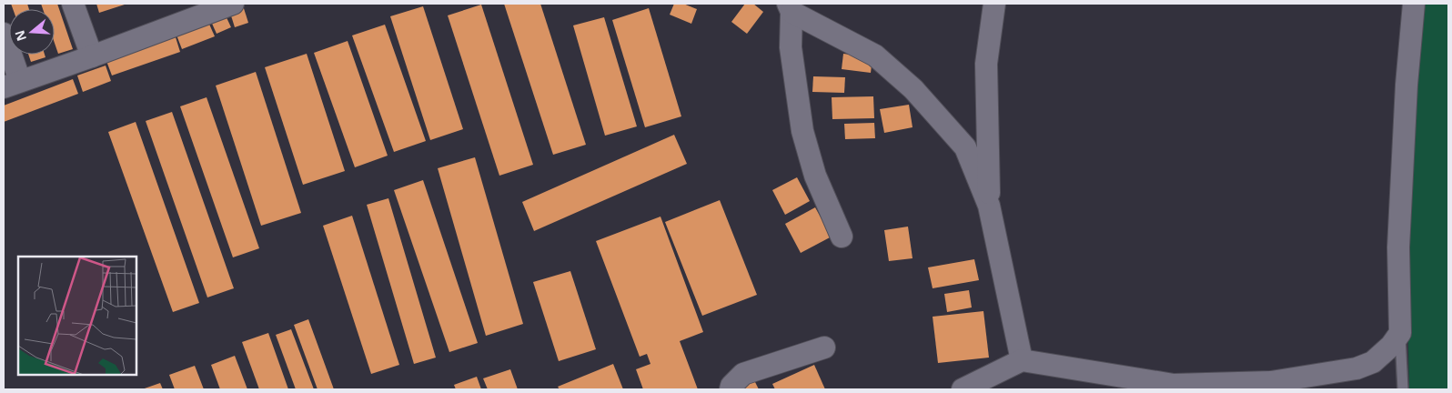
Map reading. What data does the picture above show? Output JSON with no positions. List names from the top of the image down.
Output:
{
  "north": "left"
}
